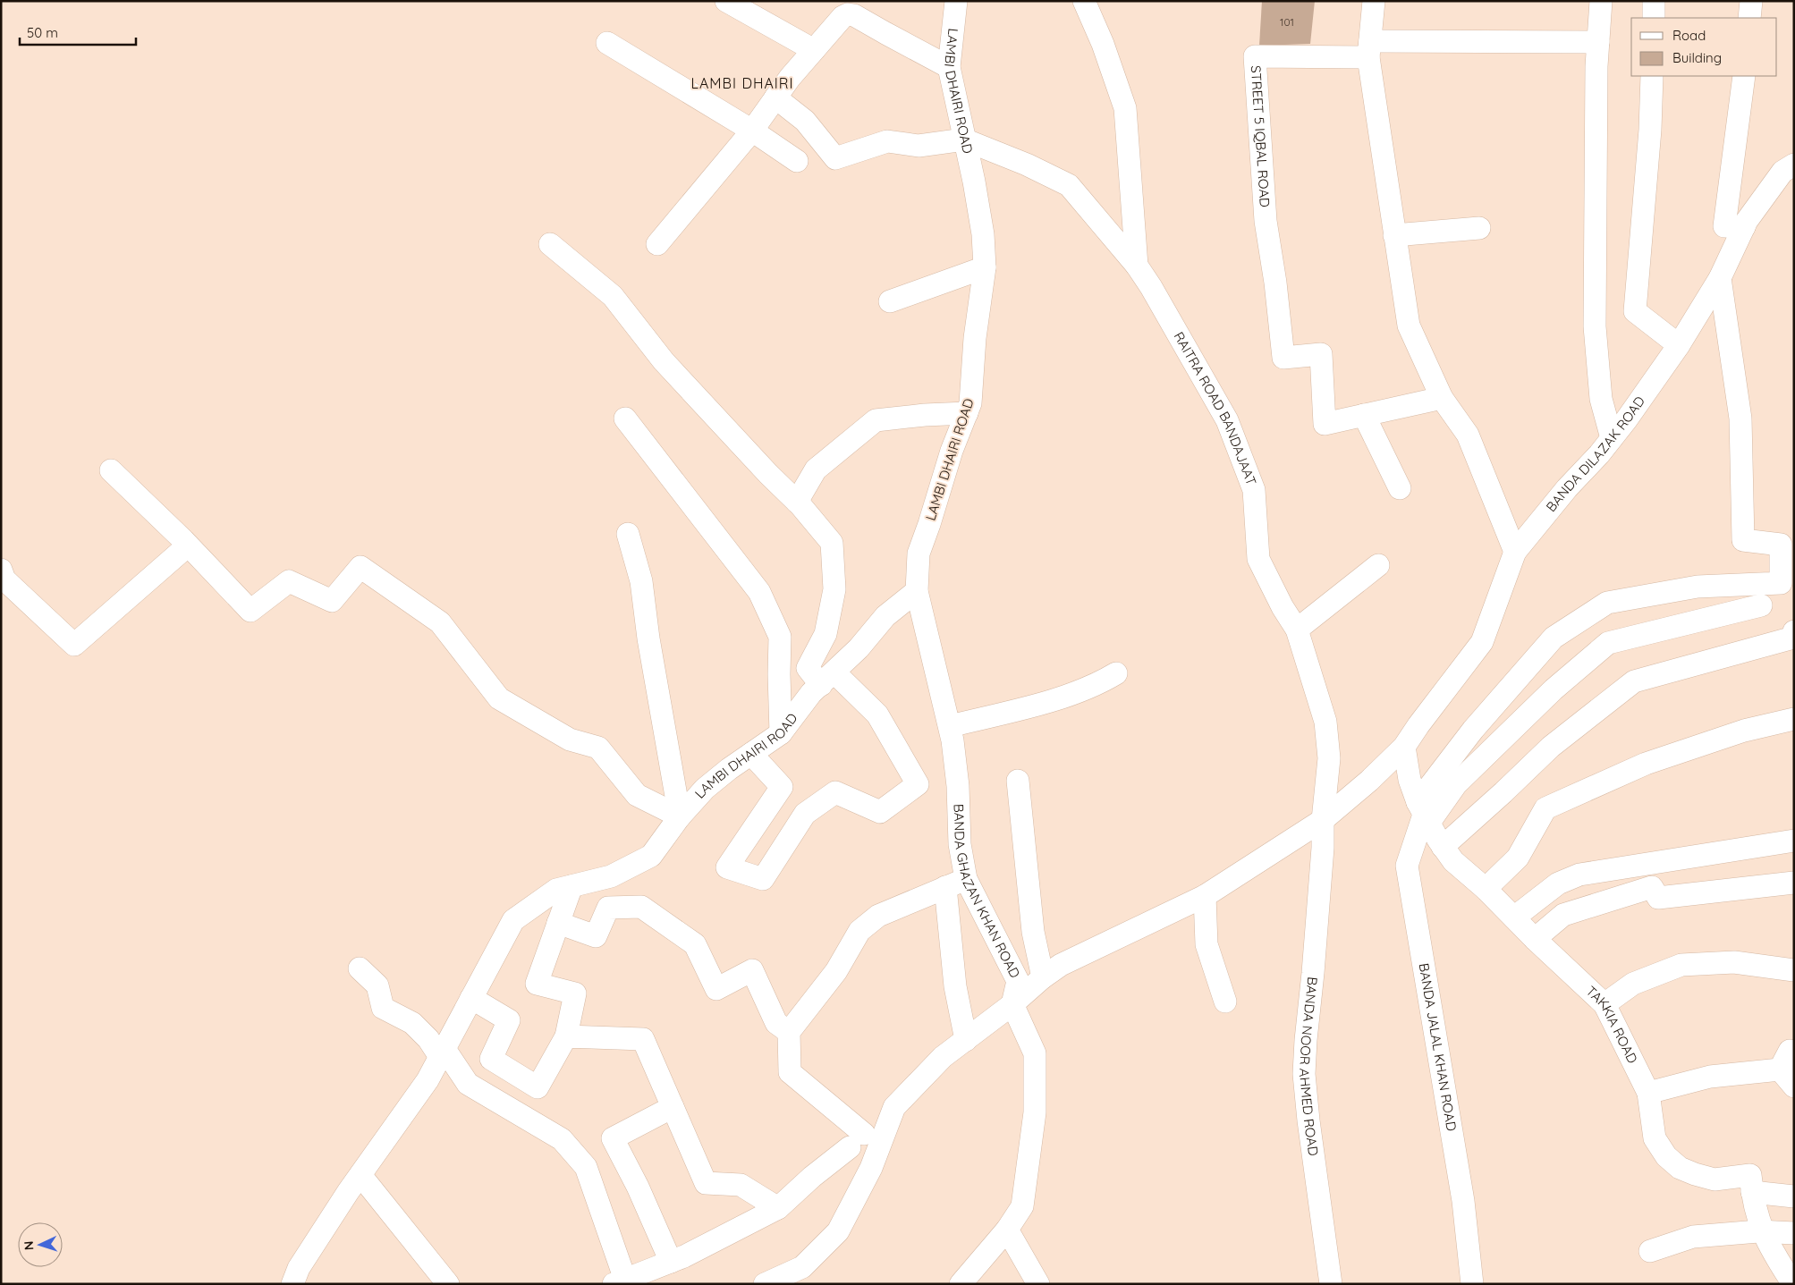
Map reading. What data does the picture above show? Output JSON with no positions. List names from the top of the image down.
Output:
{
  "streets": {
    "street": [
      "LAMBI DHAIRI ROAD",
      "STREET 5 IQBAL ROAD",
      "RAITRA ROAD BANDAJAAT",
      "BANDA DILAZAK ROAD",
      "BANDA GHAZAN KHAN ROAD",
      "TAKKIA ROAD",
      "BANDA JALAL KHAN ROAD",
      "BANDA NOOR AHMED ROAD"
    ]
  },
  "crossings": [
    ["LAMBI DHAIRI ROAD", "BANDA GHAZAN KHAN ROAD"],
    ["RAITRA ROAD BANDAJAAT", "BANDA DILAZAK ROAD"],
    ["RAITRA ROAD BANDAJAAT", "BANDA NOOR AHMED ROAD"],
    ["BANDA DILAZAK ROAD", "BANDA GHAZAN KHAN ROAD"],
    ["BANDA DILAZAK ROAD", "TAKKIA ROAD"],
    ["BANDA DILAZAK ROAD", "BANDA NOOR AHMED ROAD"],
    ["TAKKIA ROAD", "BANDA JALAL KHAN ROAD"]
  ],
  "districts": ["LAMBI DHAIRI"],
  "house_numbers": ["101"],
  "legend": ["Road", "Building"],
  "scale_bar": "50 m",
  "north": "left"
}
